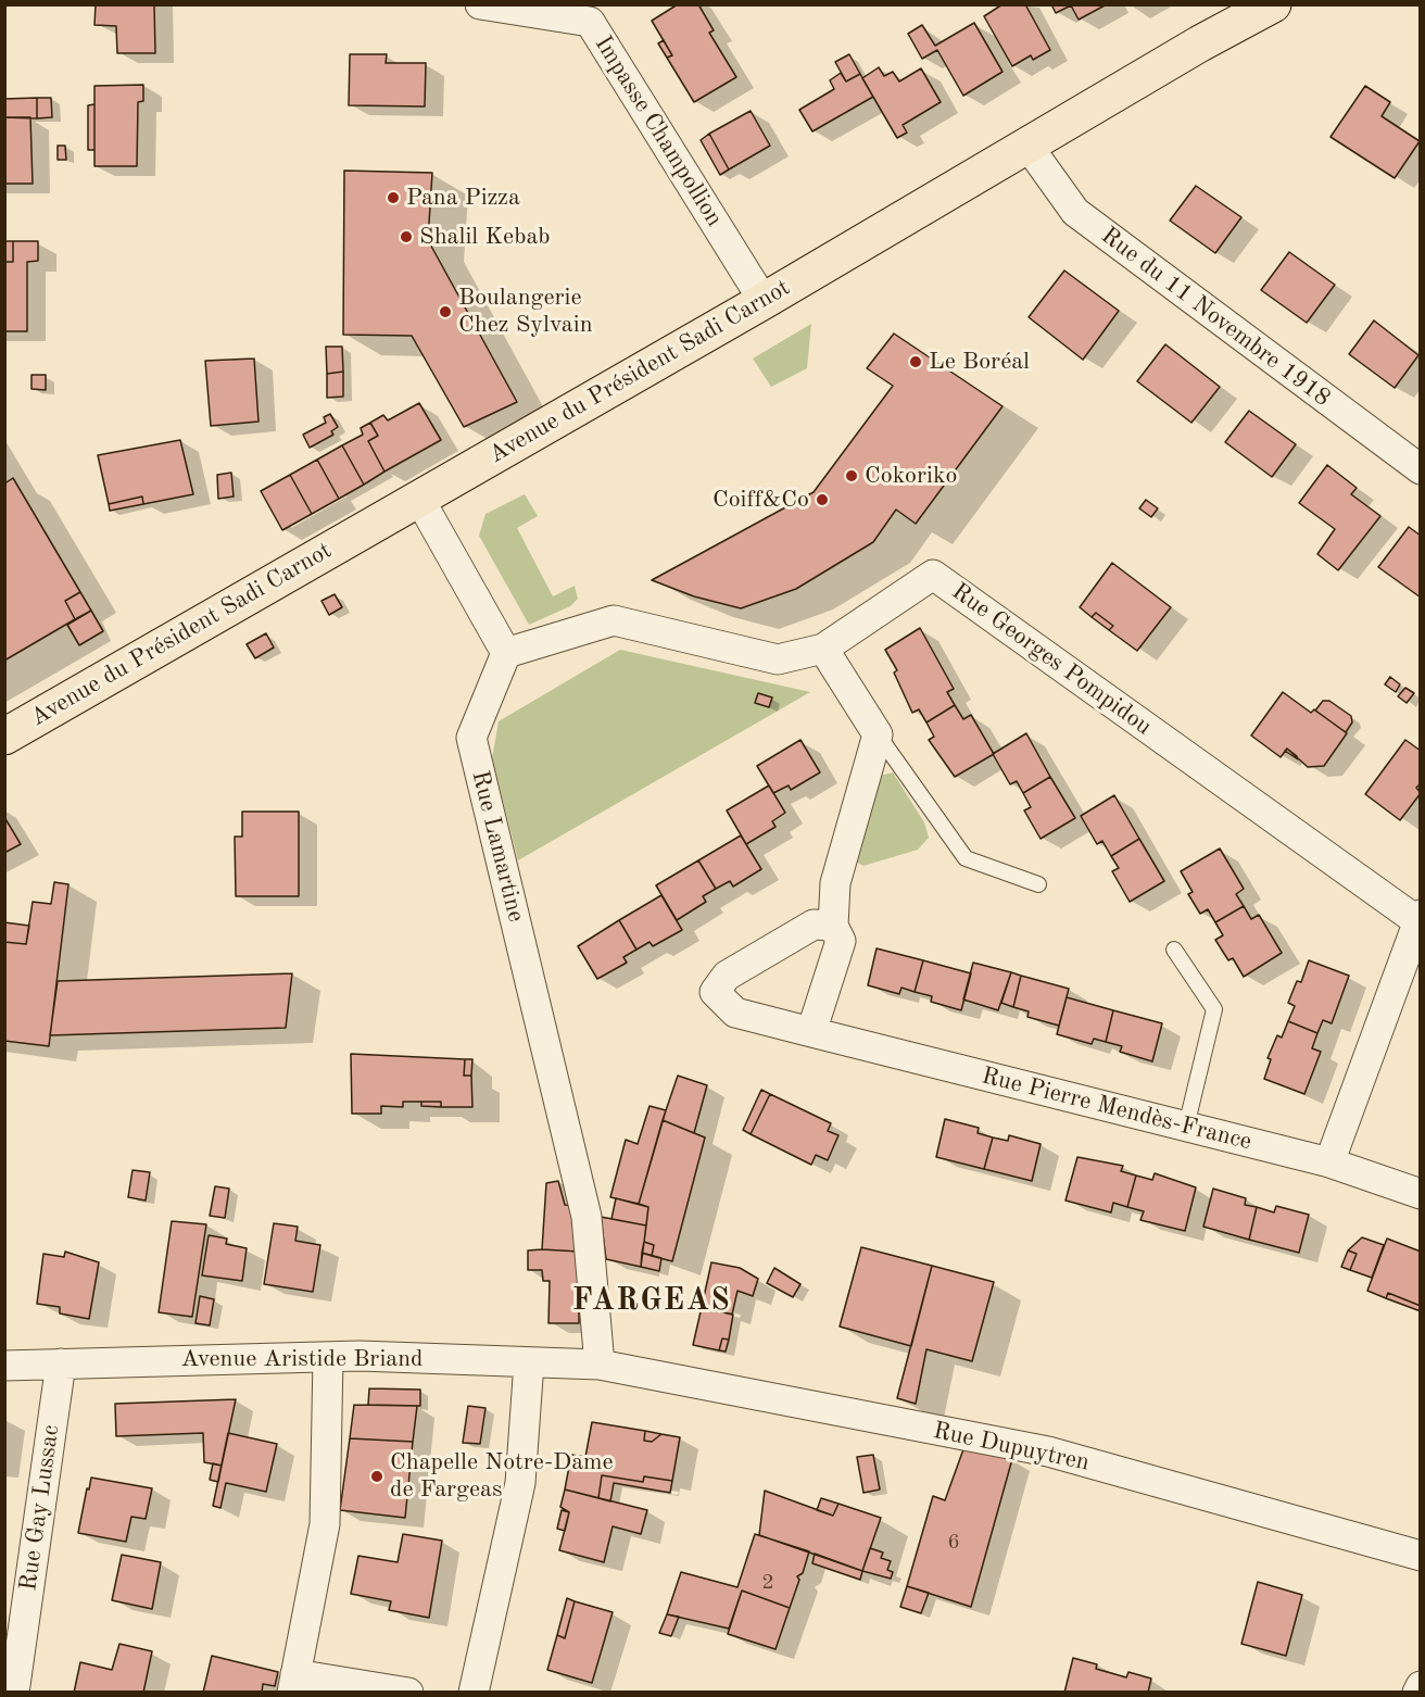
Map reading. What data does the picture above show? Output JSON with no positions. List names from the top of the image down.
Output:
{
  "streets": {
    "main road": ["Avenue du Président Sadi Carnot"],
    "street": [
      "Impasse Champollion",
      "Rue du 11 Novembre 1918",
      "Rue Georges Pompidou",
      "Rue Lamartine",
      "Rue Pierre Mendès-France",
      "Avenue Aristide Briand",
      "Rue Dupuytren",
      "Rue Gay Lussac"
    ]
  },
  "crossings": [
    ["Impasse Champollion", "Avenue du Président Sadi Carnot"],
    ["Rue du 11 Novembre 1918", "Avenue du Président Sadi Carnot"],
    ["Rue Georges Pompidou", "Rue Lamartine"],
    ["Rue Lamartine", "Avenue Aristide Briand"],
    ["Rue Lamartine", "Rue Dupuytren"],
    ["Avenue Aristide Briand", "Rue Dupuytren"],
    ["Avenue Aristide Briand", "Rue Gay Lussac"]
  ],
  "districts": ["FARGEAS"],
  "places": [
    "Pana Pizza",
    "Shalil Kebab",
    "Boulangerie Chez Sylvain",
    "Le Boréal",
    "Cokoriko",
    "Coiff&Co",
    "Chapelle Notre-Dame de Fargeas"
  ],
  "house_numbers": ["6", "2"]
}
